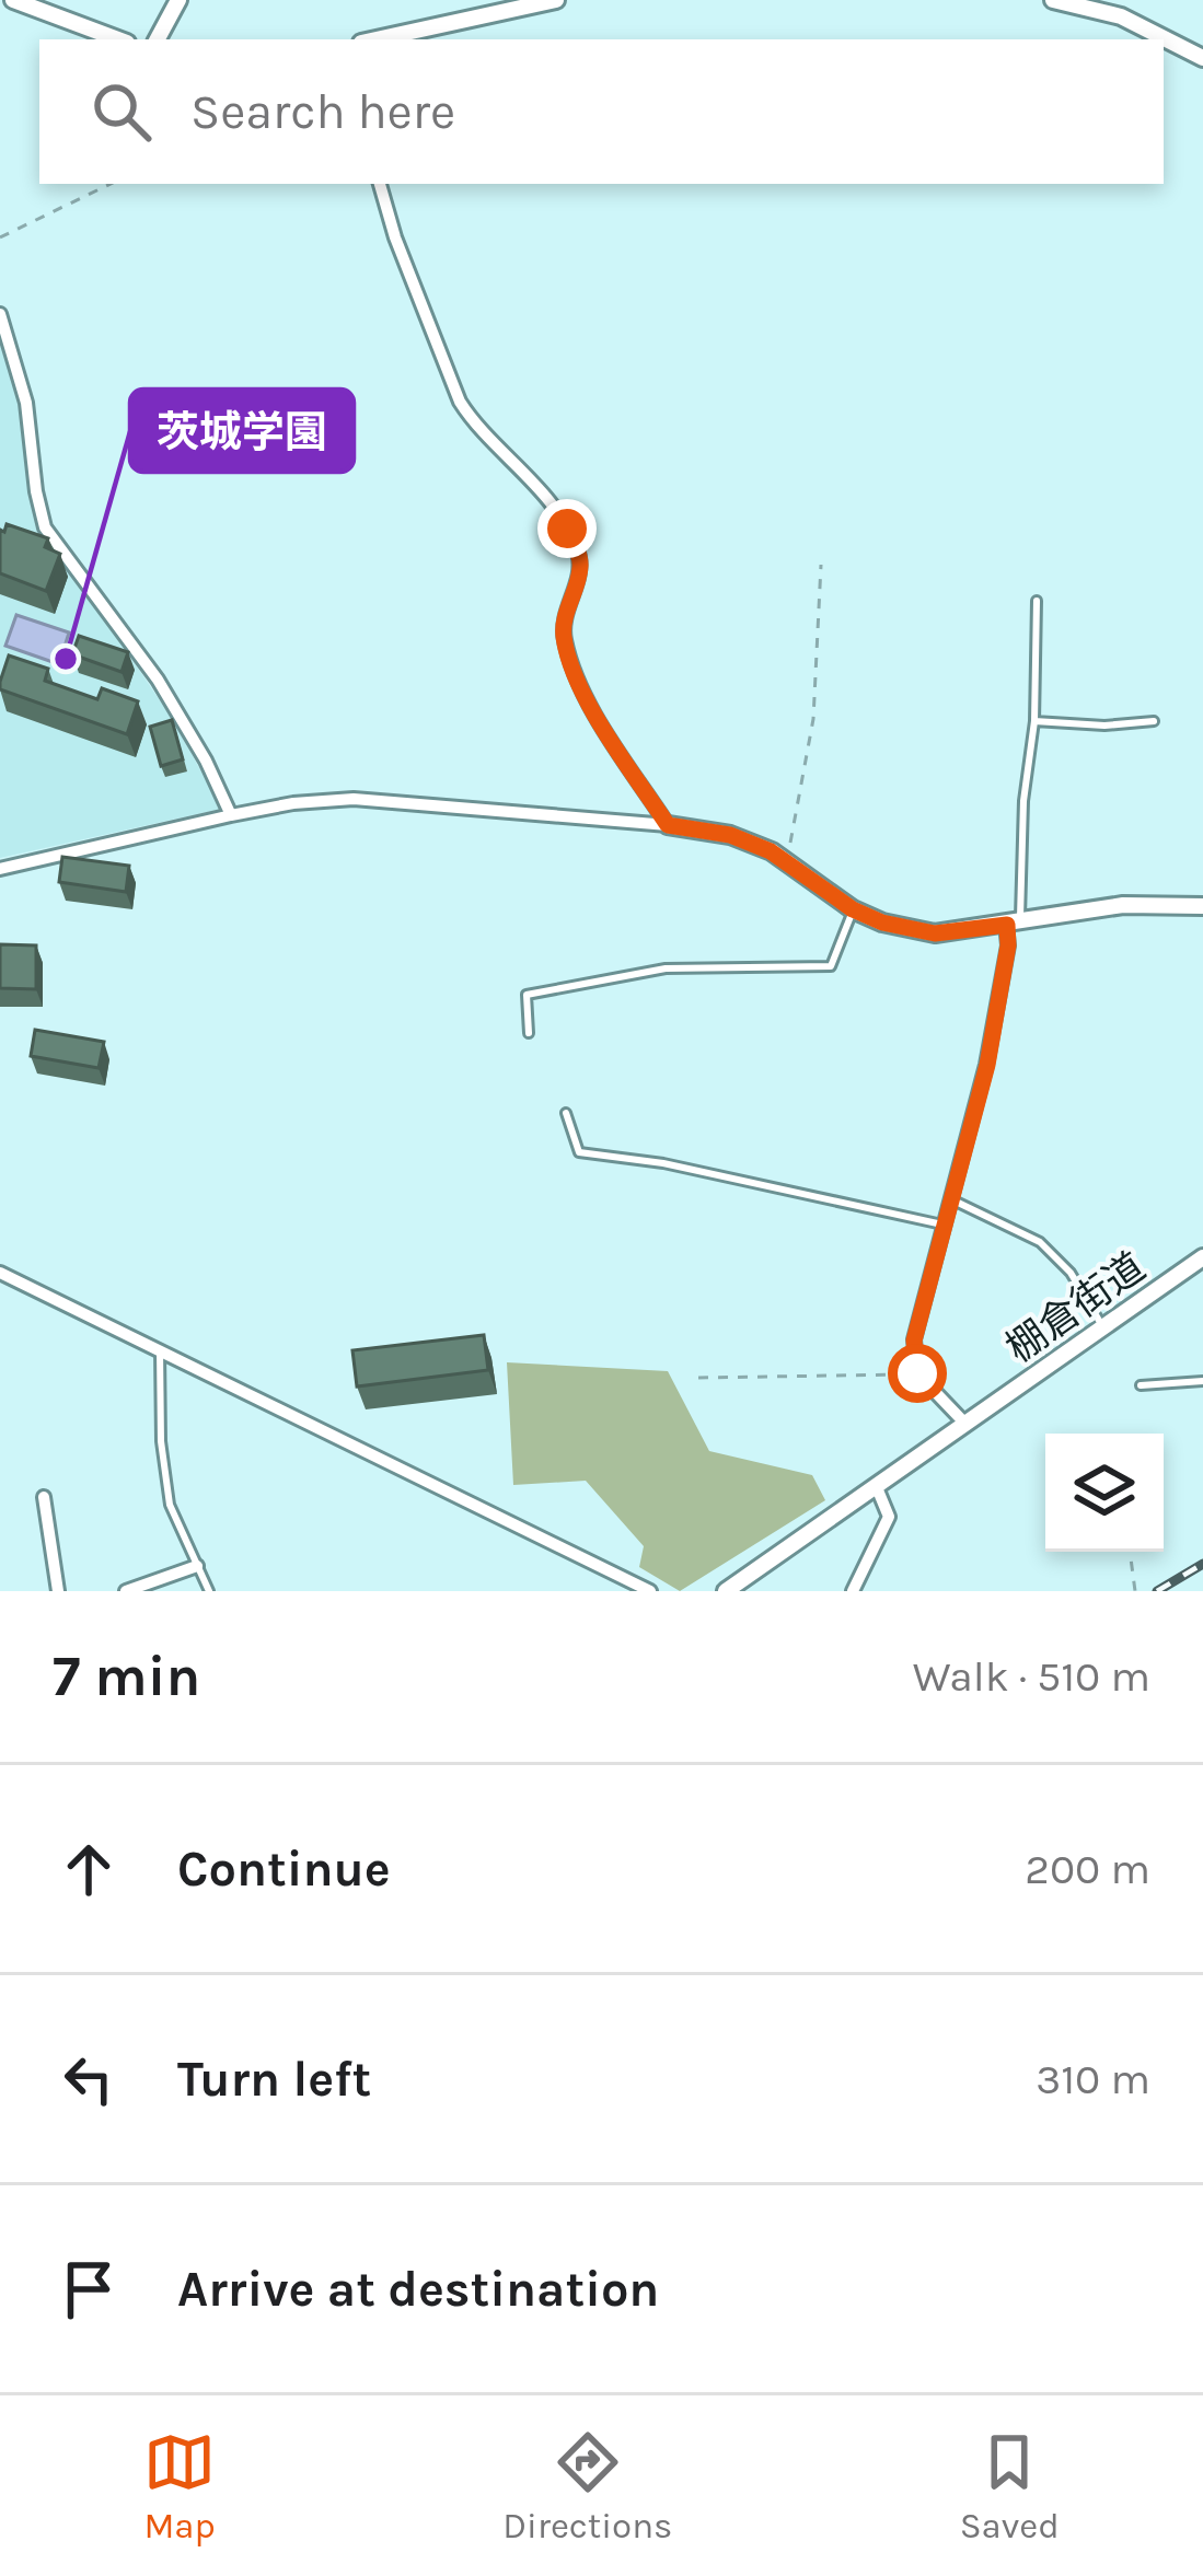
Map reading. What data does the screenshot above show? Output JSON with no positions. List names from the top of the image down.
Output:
{
  "streets": {
    "street": ["棚倉街道"]
  },
  "places": ["茨城学園"],
  "page": {
    "search": "Search here",
    "heading": ["7 min", "Walk · 510 m"],
    "list": [
      ["Continue", "200 m"],
      ["Turn left", "310 m"],
      "Arrive at destination"
    ],
    "nav": ["Map", "Directions", "Saved"]
  }
}
